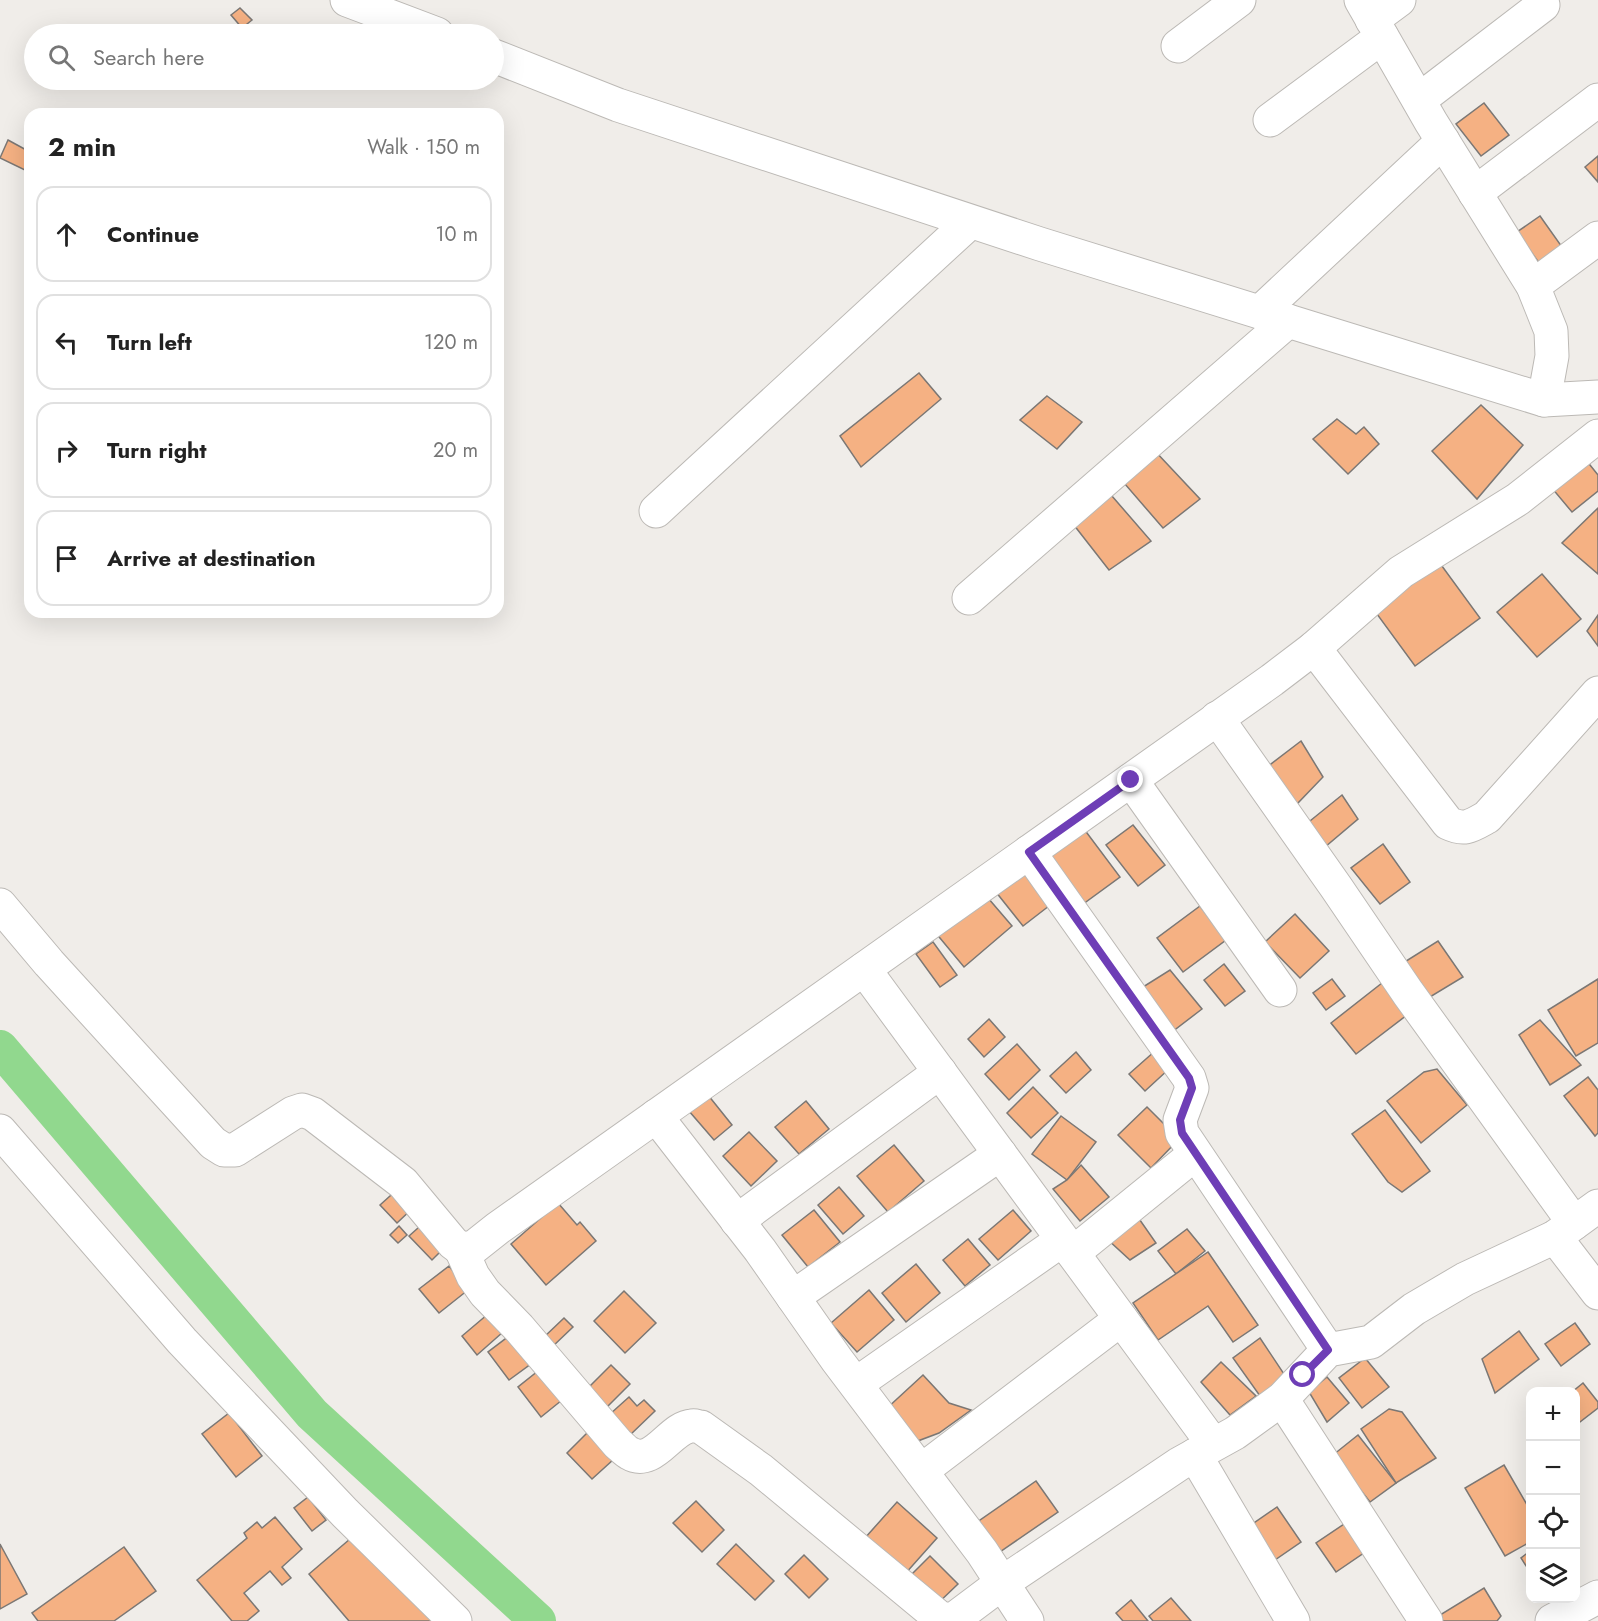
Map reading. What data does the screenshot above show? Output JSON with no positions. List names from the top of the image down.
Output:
{
  "page": {
    "search": "Search here",
    "heading": ["2 min", "Walk · 150 m"],
    "list": [
      ["Continue", "10 m"],
      ["Turn left", "120 m"],
      ["Turn right", "20 m"],
      "Arrive at destination"
    ],
    "map_buttons": ["+", "−"]
  }
}
